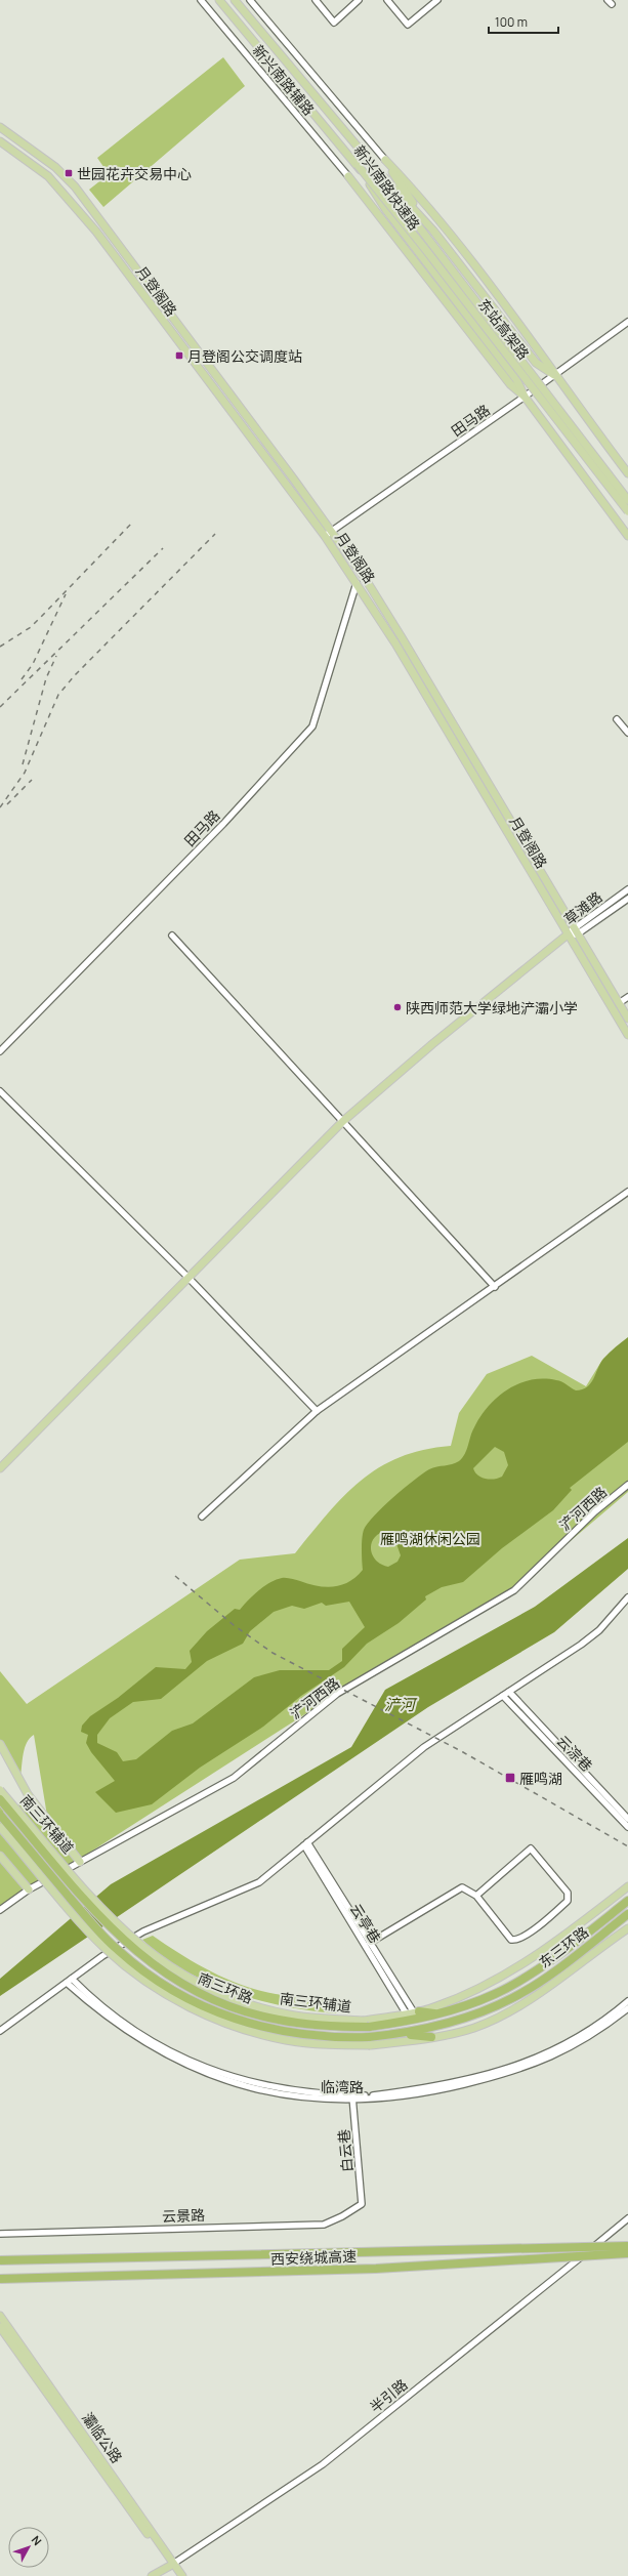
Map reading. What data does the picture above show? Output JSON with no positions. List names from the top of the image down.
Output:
{
  "streets": {
    "highway": ["东三环路", "南三环路", "西安绕城高速"],
    "main road": [
      "新兴南路快速路",
      "月登阁路",
      "东站高架路",
      "南三环辅道",
      "半引路",
      "灞临公路"
    ],
    "street": [
      "新兴南路辅路",
      "田马路",
      "草滩路",
      "浐河西路",
      "云淙巷",
      "云亭巷",
      "临湾路",
      "白云巷",
      "云景路"
    ]
  },
  "crossings": [
    ["新兴南路快速路", "东站高架路"],
    ["新兴南路快速路", "田马路"],
    ["月登阁路", "田马路"],
    ["月登阁路", "草滩路"],
    ["南三环辅道", "云亭巷"],
    ["南三环辅道", "南三环路"],
    ["东三环路", "南三环路"],
    ["临湾路", "白云巷"],
    ["白云巷", "云景路"],
    ["半引路", "灞临公路"]
  ],
  "water": ["浐河"],
  "parks": ["雁鸣湖休闲公园"],
  "places": {
    "transit": ["世园花卉交易中心", "月登阁公交调度站", "雁鸣湖"],
    "other": ["陕西师范大学绿地浐灞小学"]
  },
  "scale_bar": "100 m",
  "north": "top right"
}
